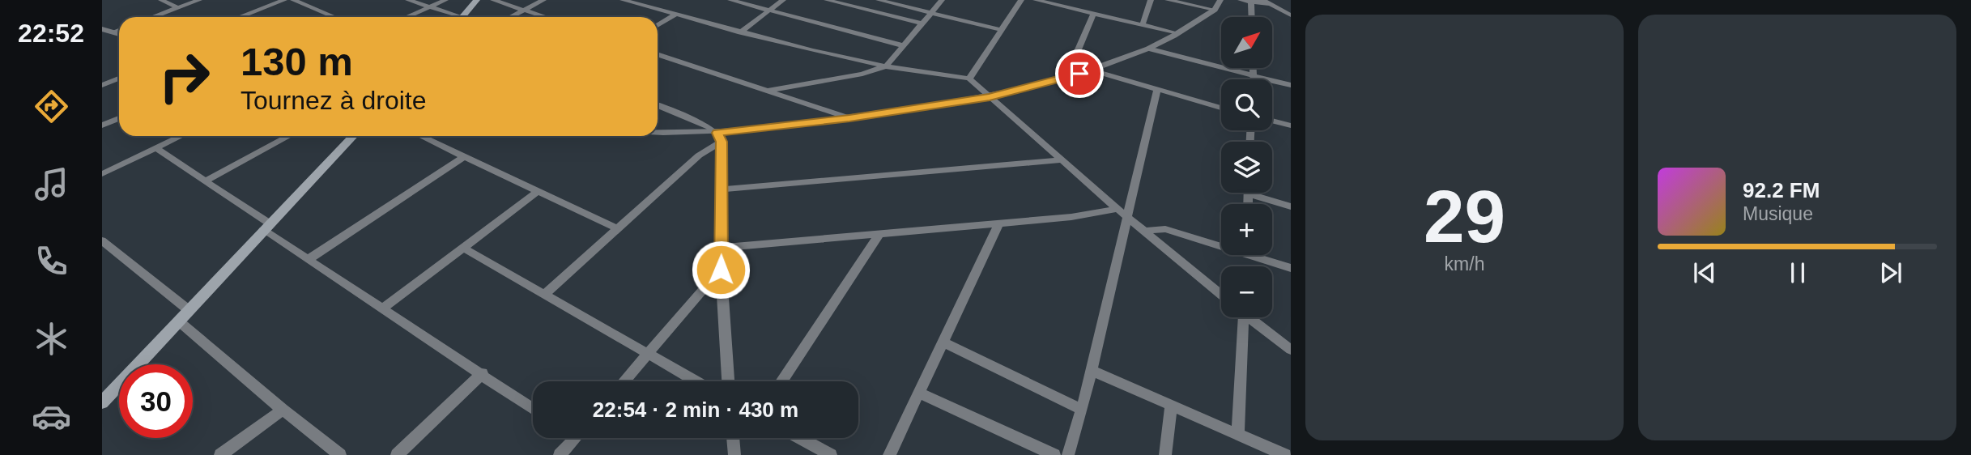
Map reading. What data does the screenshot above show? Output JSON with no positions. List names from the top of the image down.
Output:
{
  "north": "top right",
  "page": {
    "tabs": "22:52",
    "tile": ["29", "km/h"],
    "map_buttons": ["+", "−"],
    "turn": ["130 m", "Tournez à droite"],
    "song": ["92.2 FM", "Musique"],
    "limit": "30",
    "trip": "22:54 · 2 min · 430 m"
  }
}
